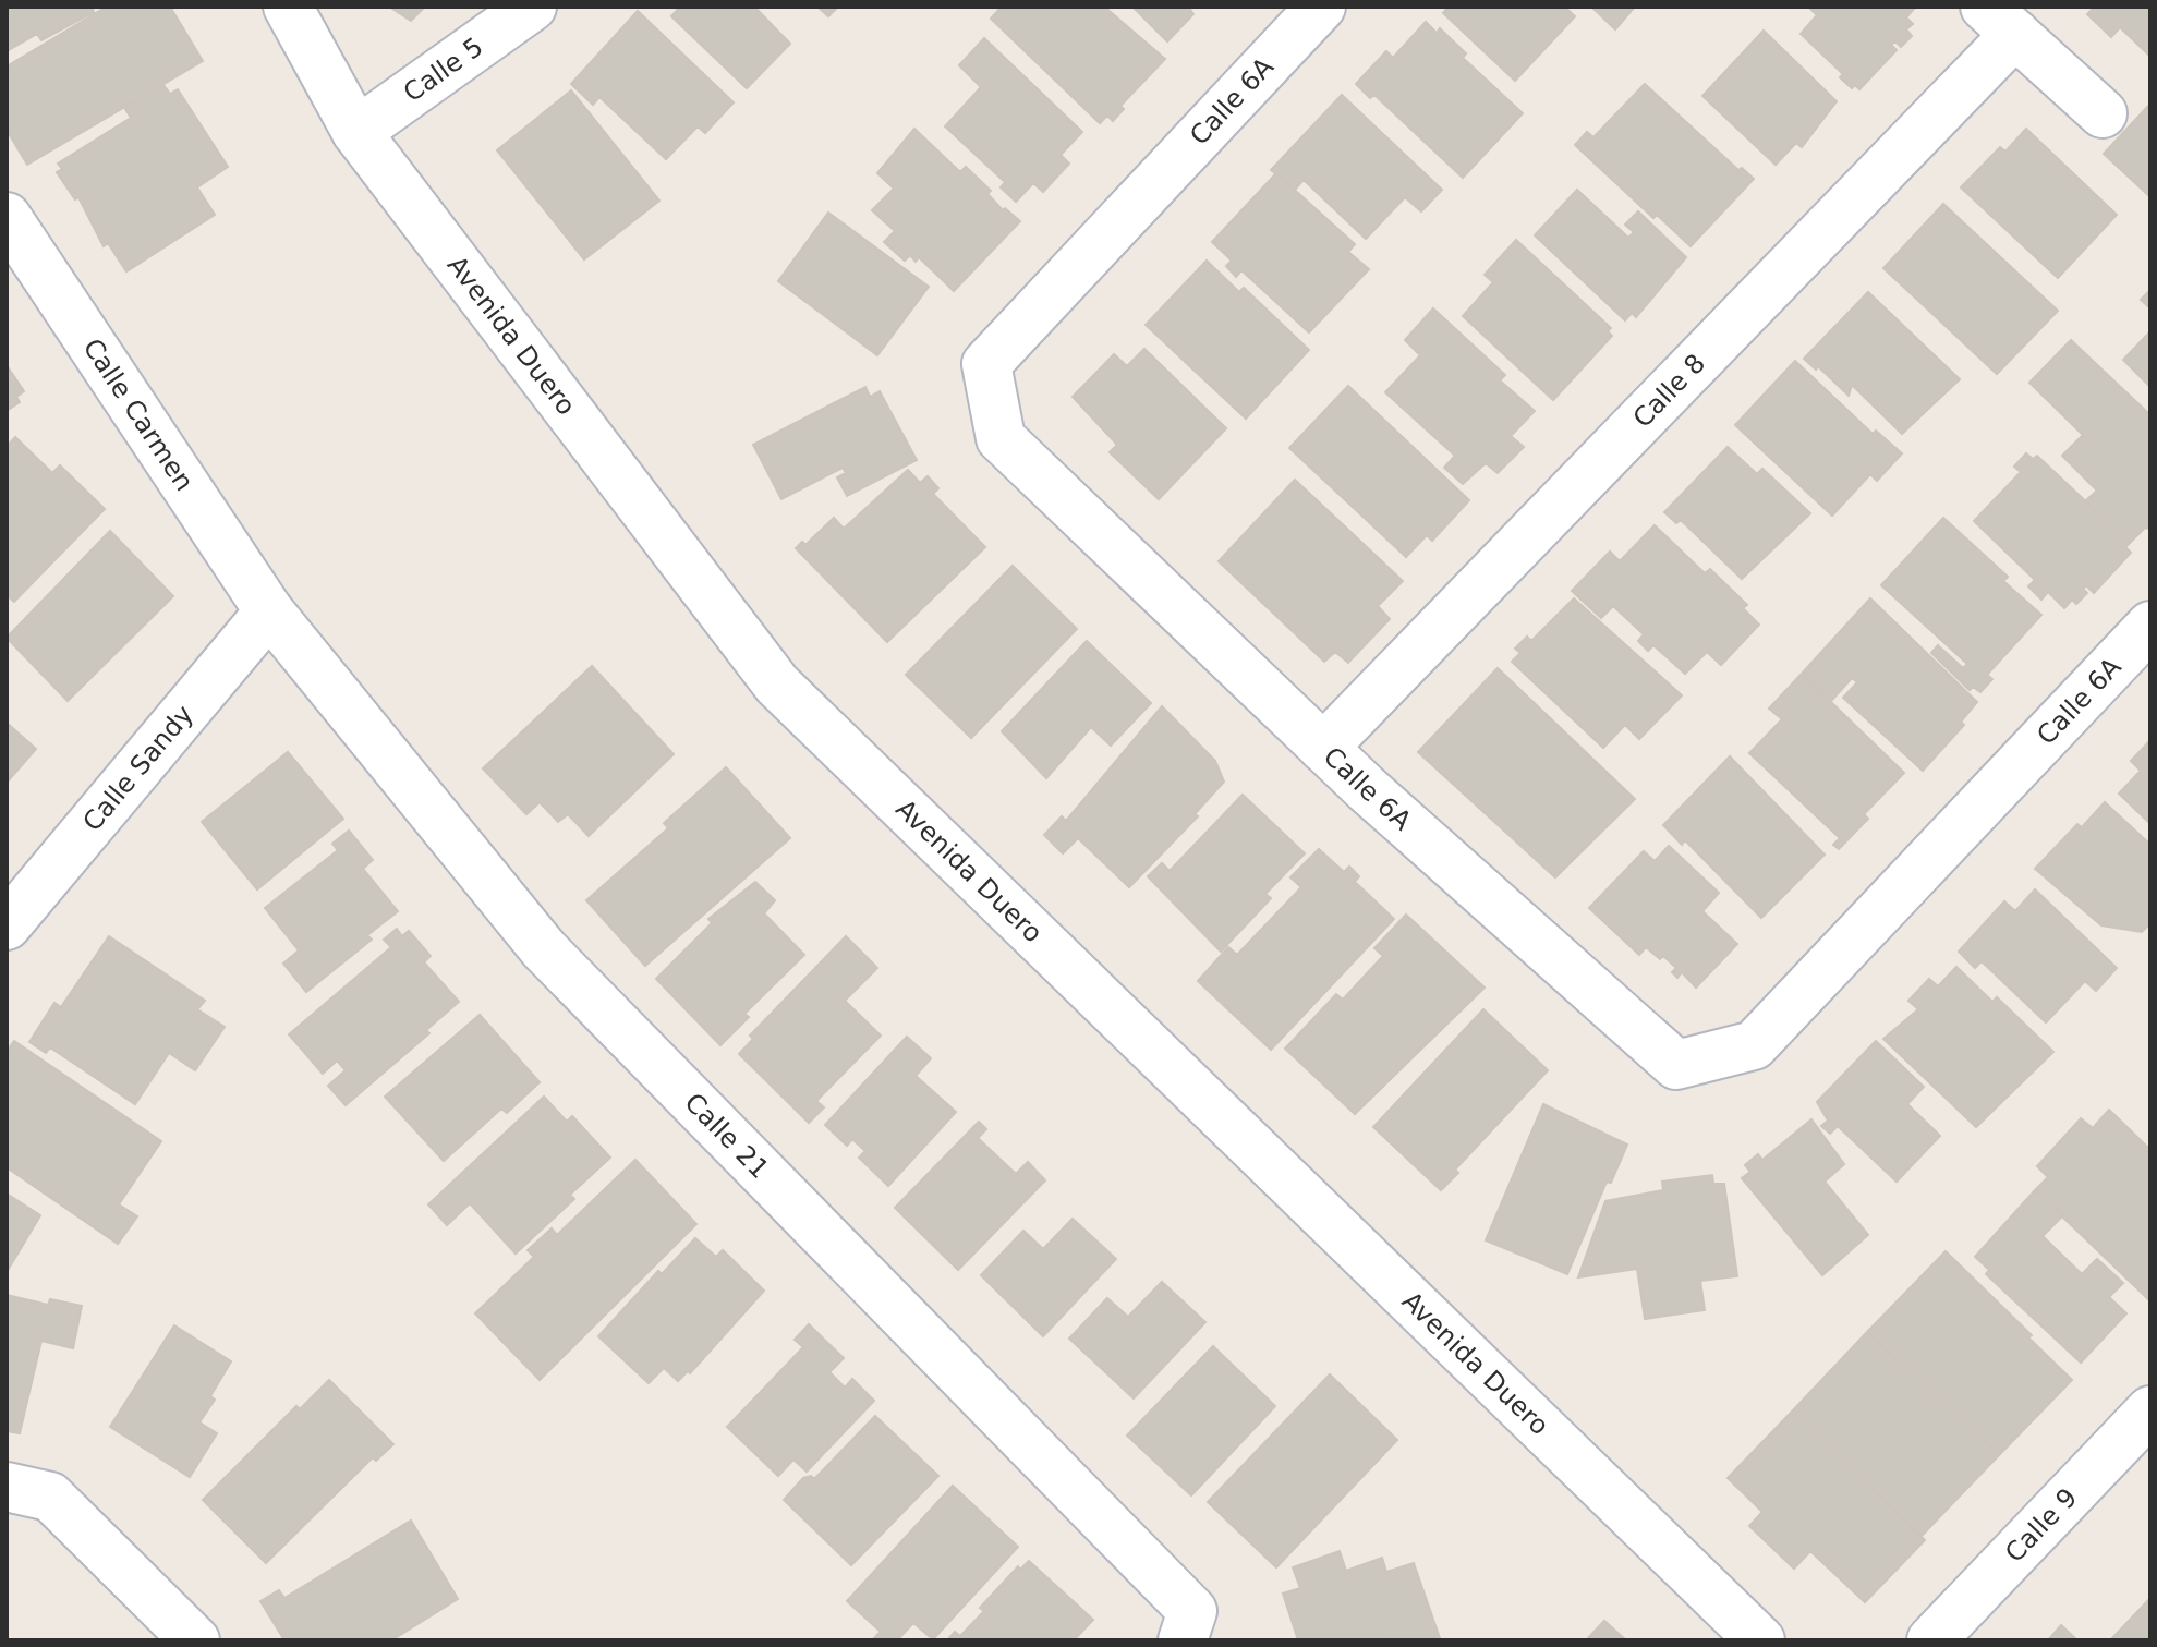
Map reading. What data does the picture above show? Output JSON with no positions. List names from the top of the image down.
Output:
{
  "streets": {
    "street": [
      "Calle 5",
      "Calle 6A",
      "Avenida Duero",
      "Calle 8",
      "Calle Carmen",
      "Calle Sandy",
      "Calle 21",
      "Calle 9"
    ]
  },
  "crossings": [
    ["Calle 5", "Avenida Duero"],
    ["Calle 6A", "Calle 8"],
    ["Calle Carmen", "Calle Sandy"],
    ["Calle Carmen", "Calle 21"],
    ["Calle Sandy", "Calle 21"]
  ]
}
